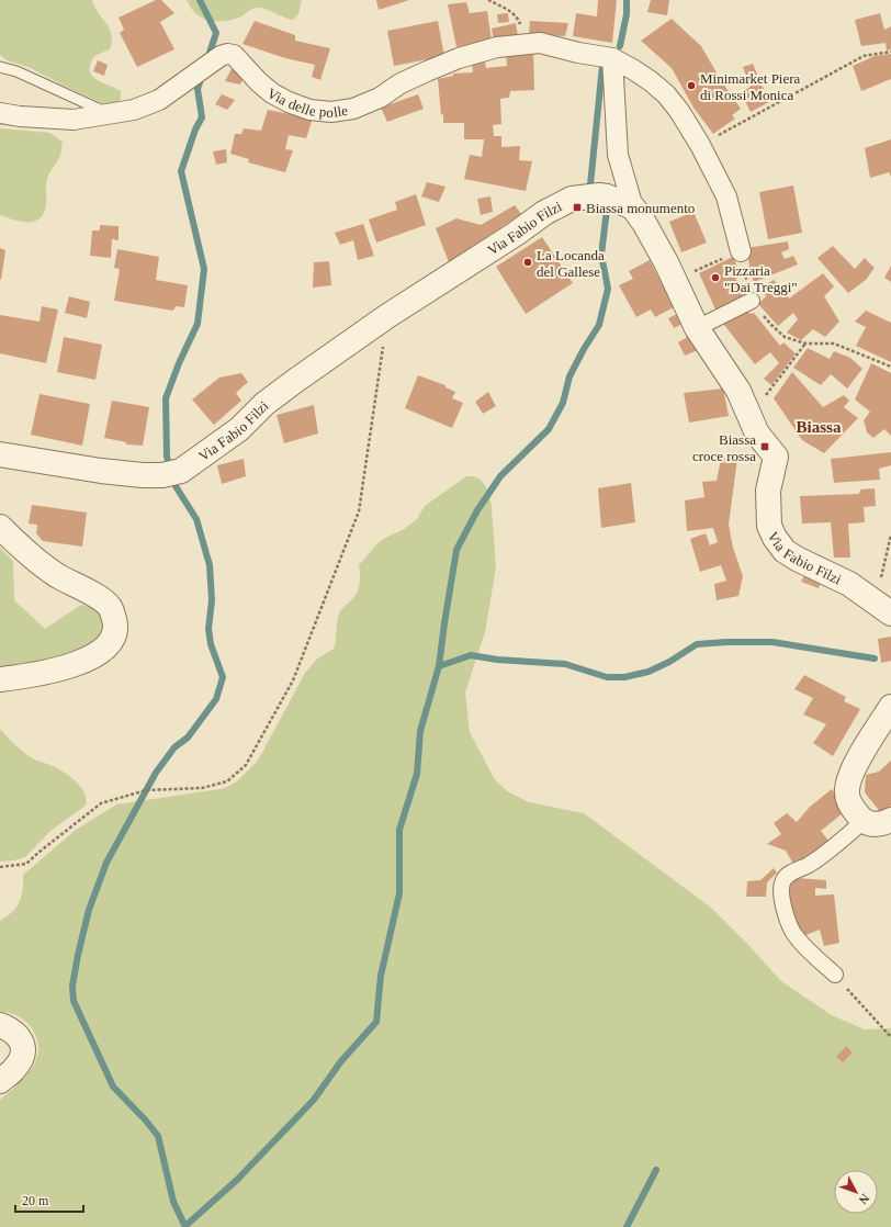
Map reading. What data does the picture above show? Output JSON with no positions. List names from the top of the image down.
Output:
{
  "streets": {
    "street": ["Via delle polle", "Via Fabio Filzi"]
  },
  "districts": ["Biassa"],
  "places": {
    "other": ["Minimarket Piera di Rossi Monica", "La Locanda del Gallese", "Pizzaria \"Dai Treggi\""],
    "transit": ["Biassa monumento", "Biassa croce rossa"]
  },
  "scale_bar": "20 m",
  "north": "bottom right"
}
